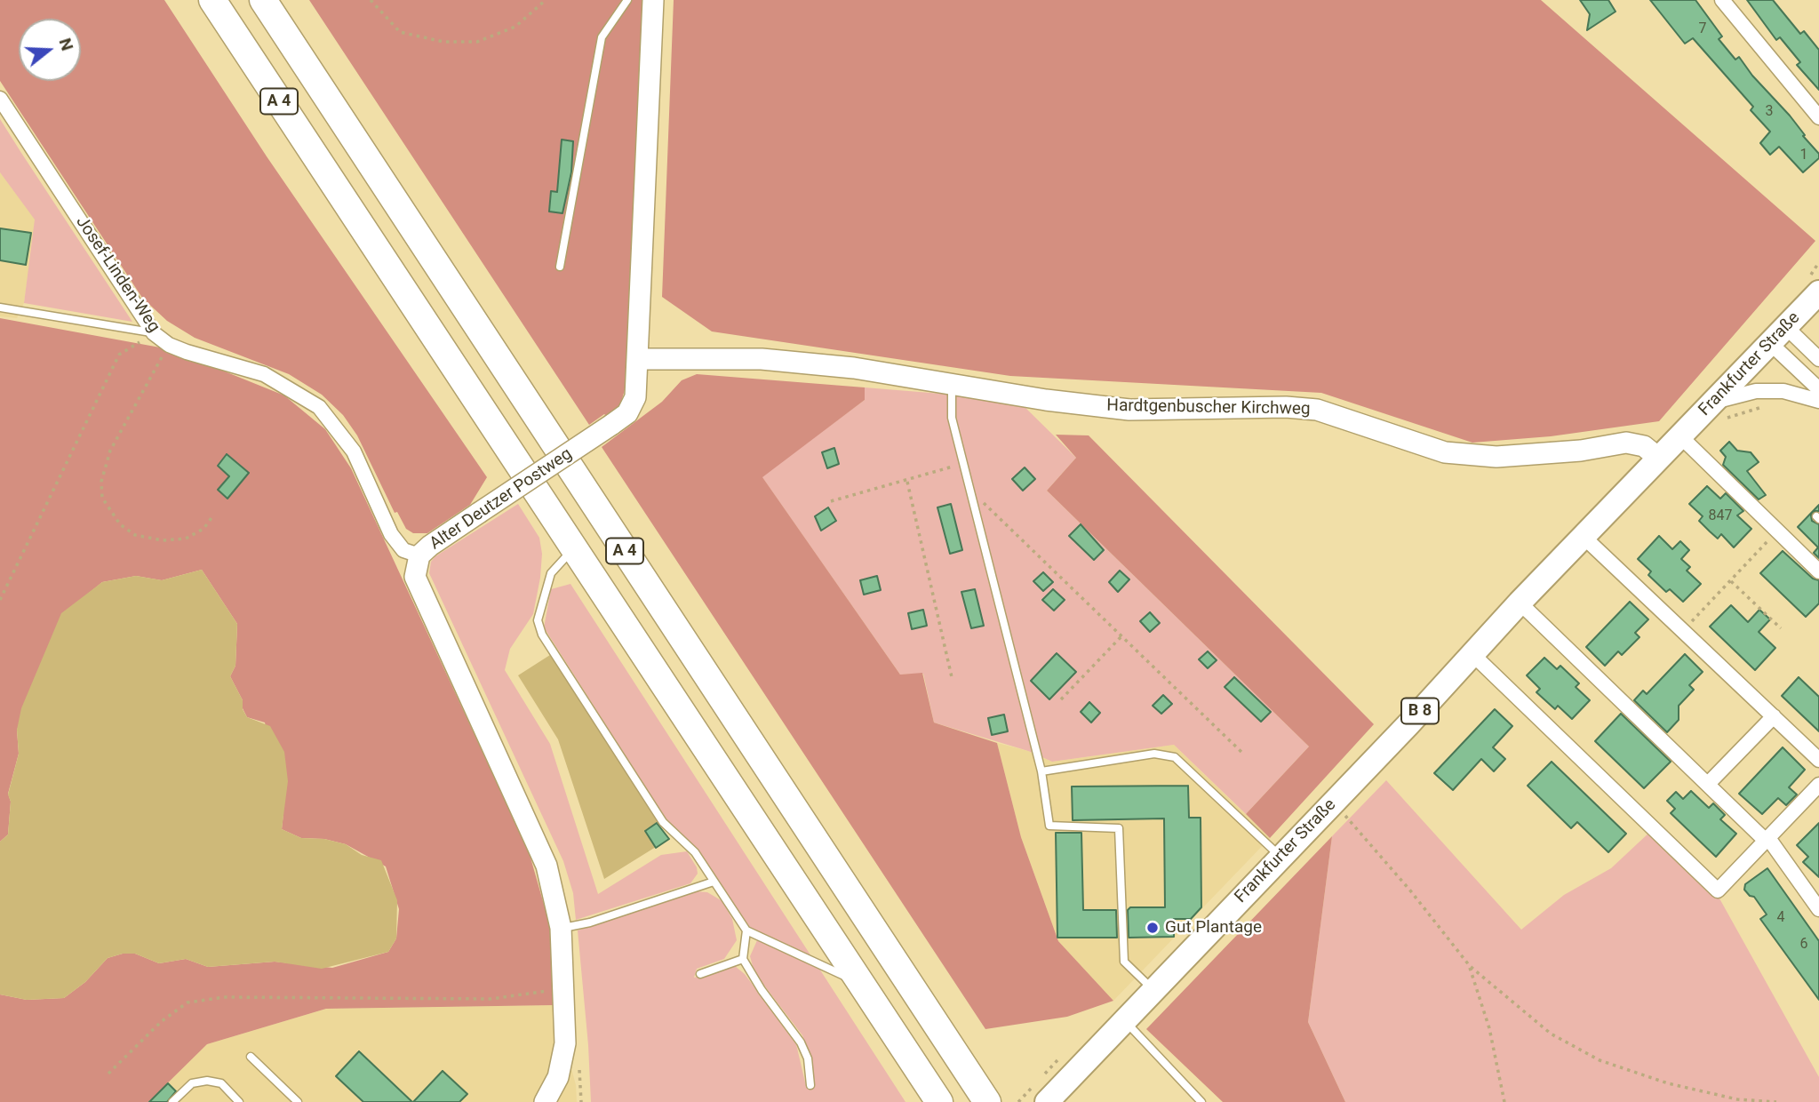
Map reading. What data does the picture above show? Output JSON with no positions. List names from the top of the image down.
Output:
{
  "streets": {
    "highway": ["A 4"],
    "main road": ["Frankfurter Straße", "B 8"],
    "street": ["Josef-Linden-Weg", "Hardtgenbuscher Kirchweg", "Alter Deutzer Postweg"]
  },
  "crossings": [
    ["Josef-Linden-Weg", "Alter Deutzer Postweg"],
    ["Frankfurter Straße", "Hardtgenbuscher Kirchweg"],
    ["Hardtgenbuscher Kirchweg", "Alter Deutzer Postweg"]
  ],
  "places": ["Gut Plantage"],
  "house_numbers": [
    "7",
    "3",
    "1",
    "847",
    "4",
    "6"
  ],
  "north": "right"
}
